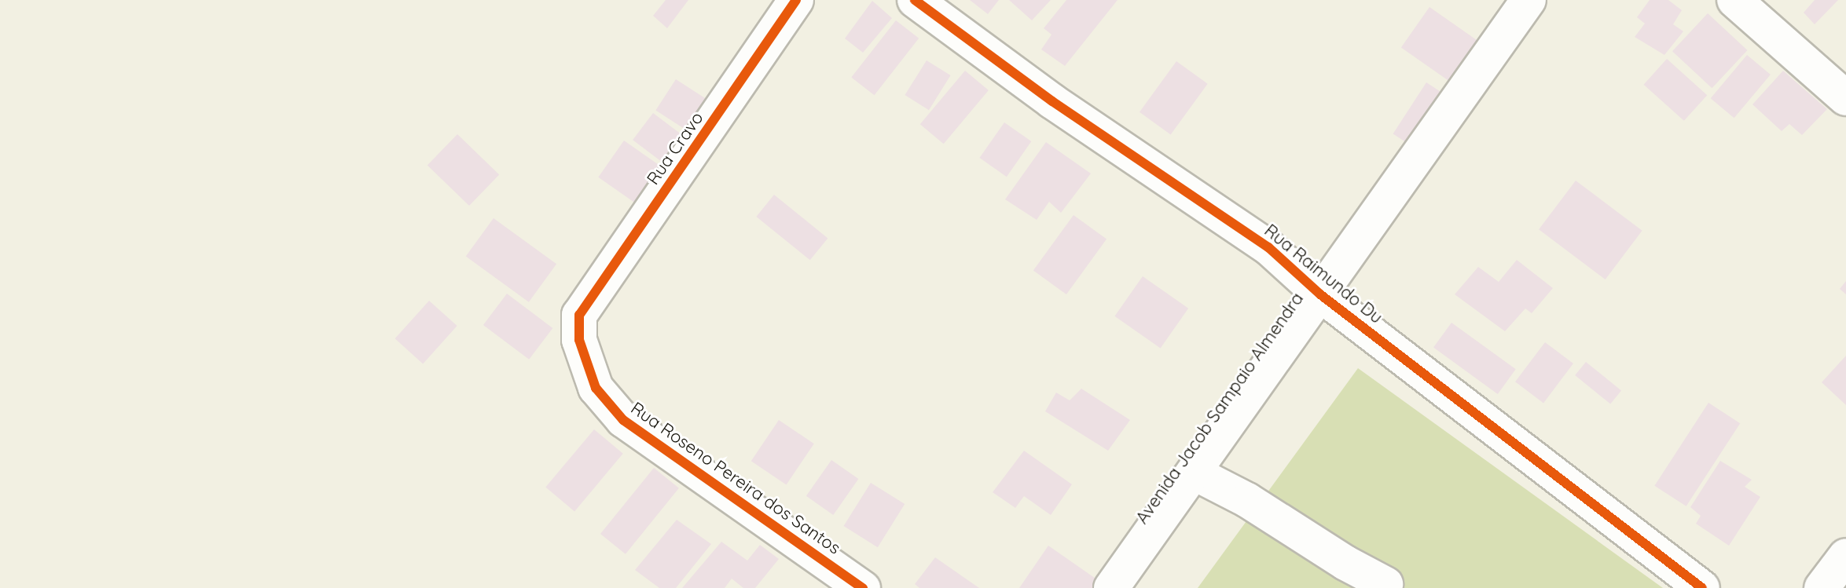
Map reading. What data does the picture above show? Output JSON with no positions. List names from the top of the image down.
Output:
{
  "streets": {
    "street": [
      "Rua Cravo",
      "Rua Raimundo Du",
      "Avenida Jacob Sampaio Almendra",
      "Rua Roseno Pereira dos Santos"
    ]
  },
  "crossings": [
    ["Rua Cravo", "Rua Roseno Pereira dos Santos"],
    ["Rua Raimundo Du", "Avenida Jacob Sampaio Almendra"]
  ]
}
